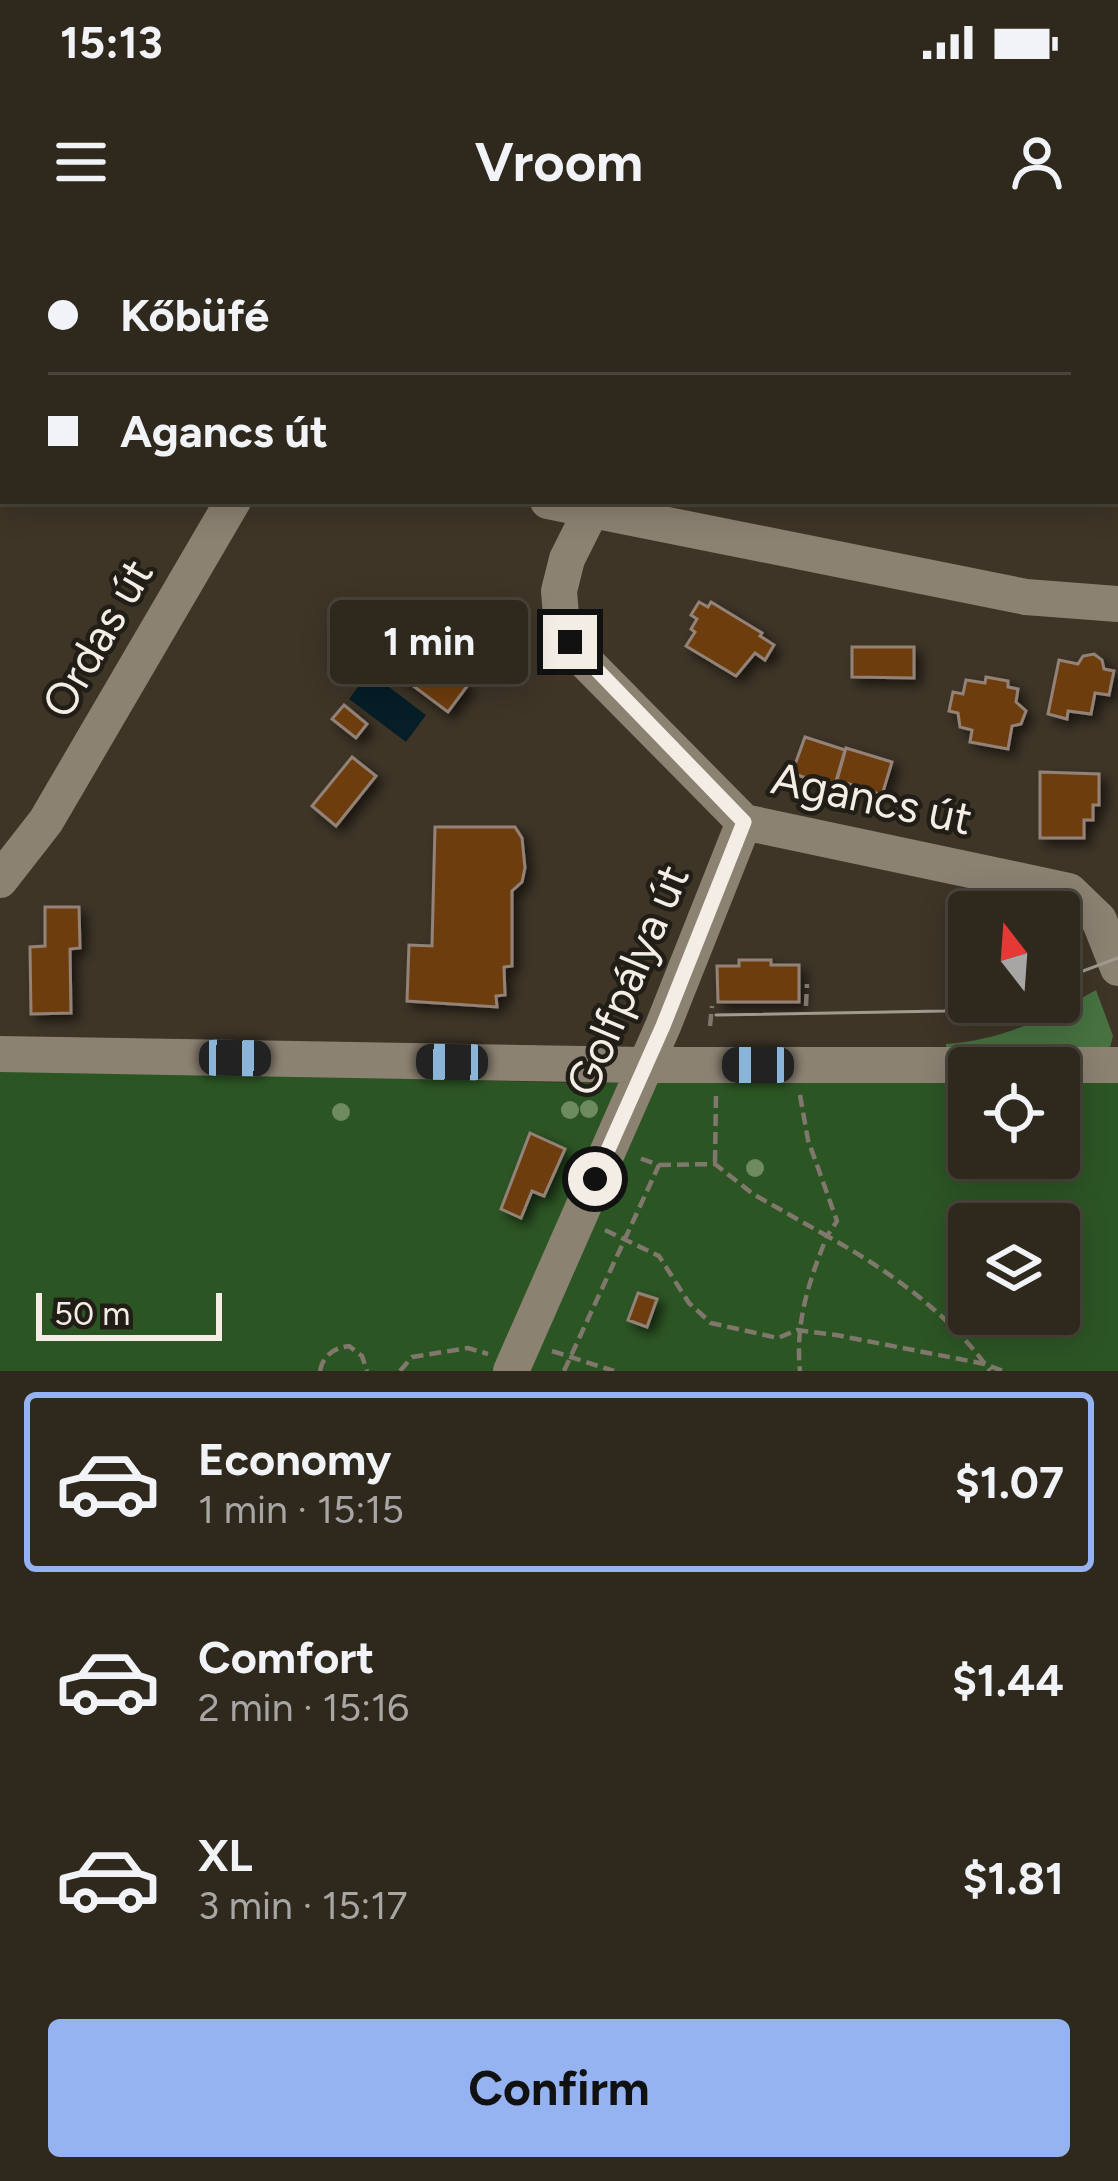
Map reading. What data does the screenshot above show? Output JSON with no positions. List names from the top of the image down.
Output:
{
  "streets": {
    "street": ["Ordas út", "Agancs út", "Golfpálya út"]
  },
  "crossings": [
    ["Agancs út", "Golfpálya út"]
  ],
  "scale_bar": "50 m",
  "north": "top",
  "page": {
    "status": "15:13",
    "header": "Vroom",
    "banner": ["Kőbüfé", "Agancs út"],
    "bubble": "1 min",
    "scale": "50 m",
    "list": [
      {
        "name": "Economy",
        "note": "1 min · 15:15",
        "value": "$1.07"
      },
      {
        "name": "Comfort",
        "note": "2 min · 15:16",
        "value": "$1.44"
      },
      {
        "name": "XL",
        "note": "3 min · 15:17",
        "value": "$1.81"
      }
    ],
    "buttons": "Confirm"
  }
}
